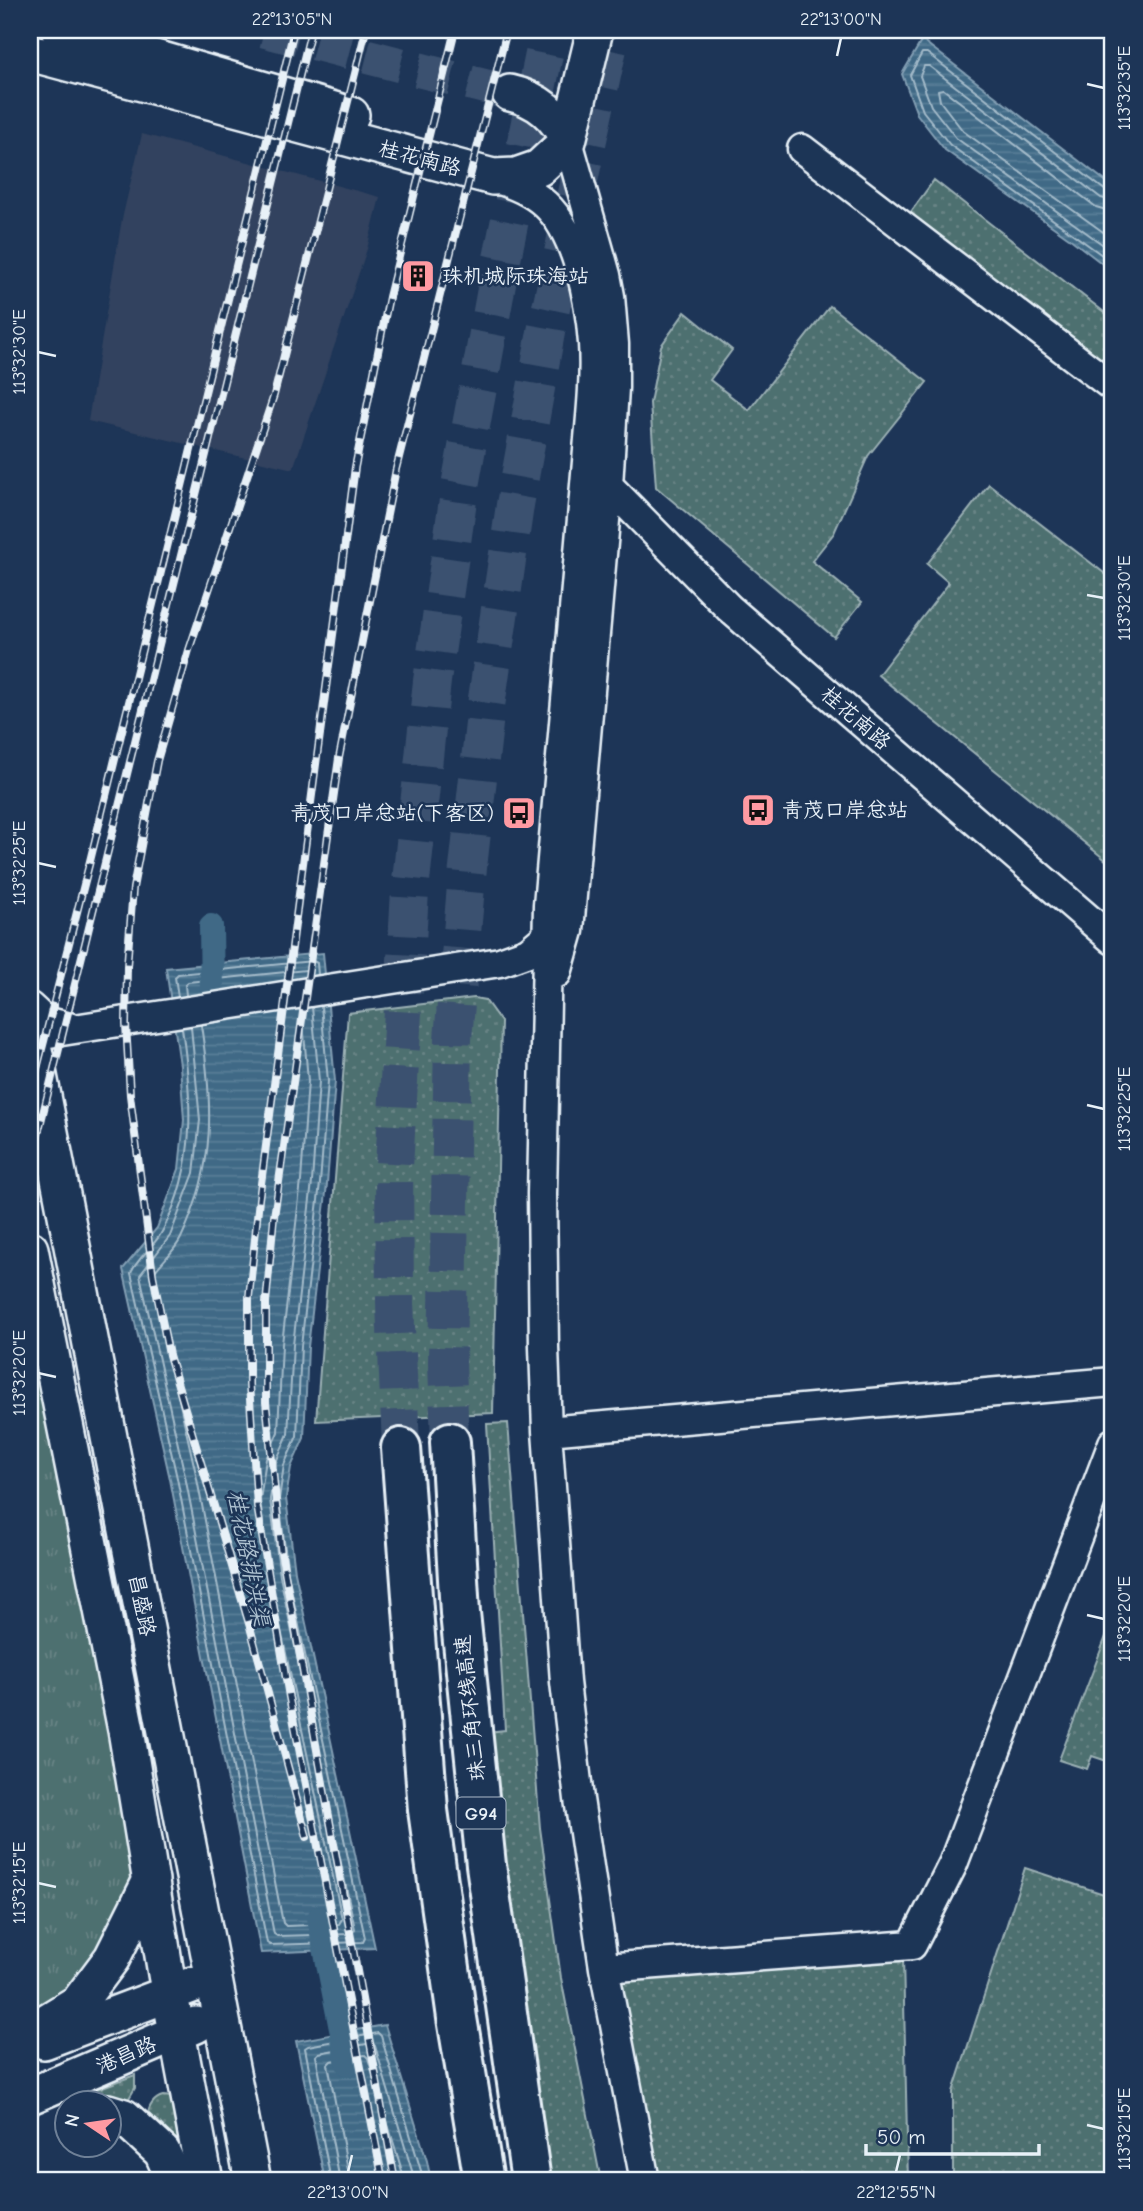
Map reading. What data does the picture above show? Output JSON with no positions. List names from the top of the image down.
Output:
{
  "streets": {
    "highway": ["珠三角环线高速", "G94"],
    "main road": ["桂花南路", "昌盛路", "港昌路"]
  },
  "crossings": [
    ["昌盛路", "港昌路"]
  ],
  "water": ["桂花路排洪渠"],
  "places": {
    "building": ["珠机城际珠海站"],
    "bus stop": ["青茂口岸总站", "青茂口岸总站(下客区)"]
  },
  "scale_bar": "50 m",
  "north": "left",
  "coordinates": [
    "22°13'05\"N",
    "22°13'00\"N",
    "113°32'35\"E",
    "113°32'30\"E",
    "113°32'25\"E",
    "113°32'20\"E",
    "113°32'15\"E",
    "22°12'55\"N"
  ]
}
